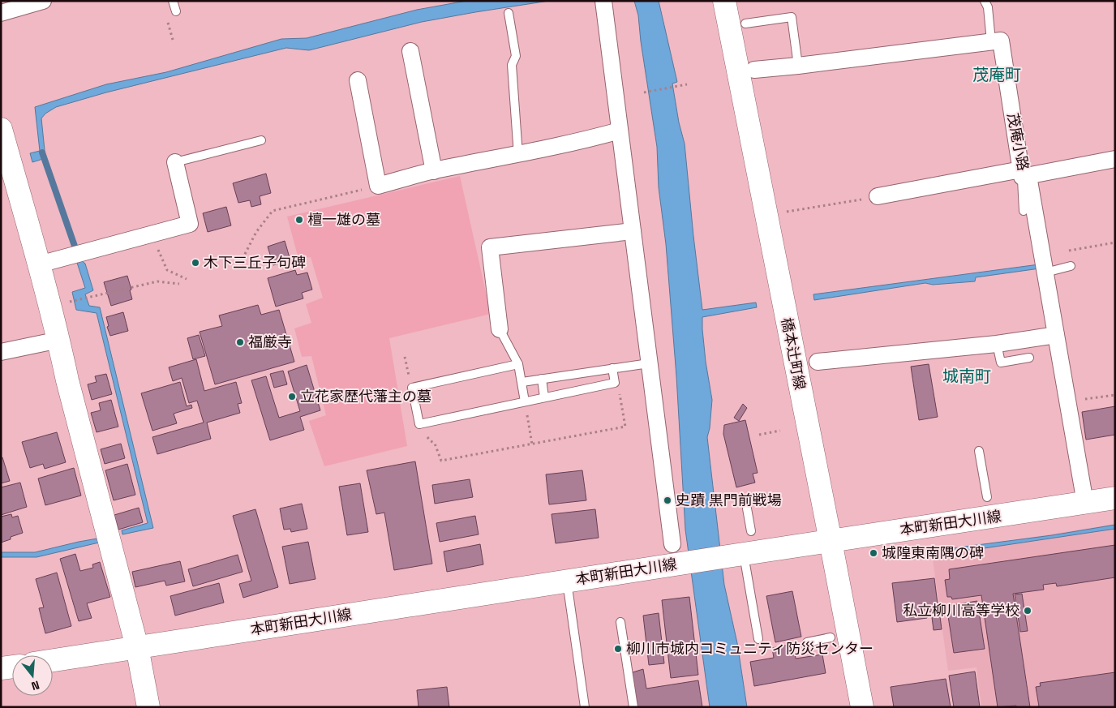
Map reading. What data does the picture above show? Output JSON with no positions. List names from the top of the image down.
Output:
{
  "streets": {
    "main road": ["橋本辻町線", "本町新田大川線"],
    "street": ["茂庵小路"]
  },
  "crossings": [
    ["橋本辻町線", "本町新田大川線"]
  ],
  "districts": ["茂庵町", "城南町"],
  "places": [
    "檀一雄の墓",
    "木下三丘子句碑",
    "福厳寺",
    "立花家歴代藩主の墓",
    "史蹟 黒門前戦場",
    "城隍東南隅の碑",
    "私立柳川高等学校",
    "柳川市城内コミュニティ防災センター"
  ],
  "north": "bottom"
}
